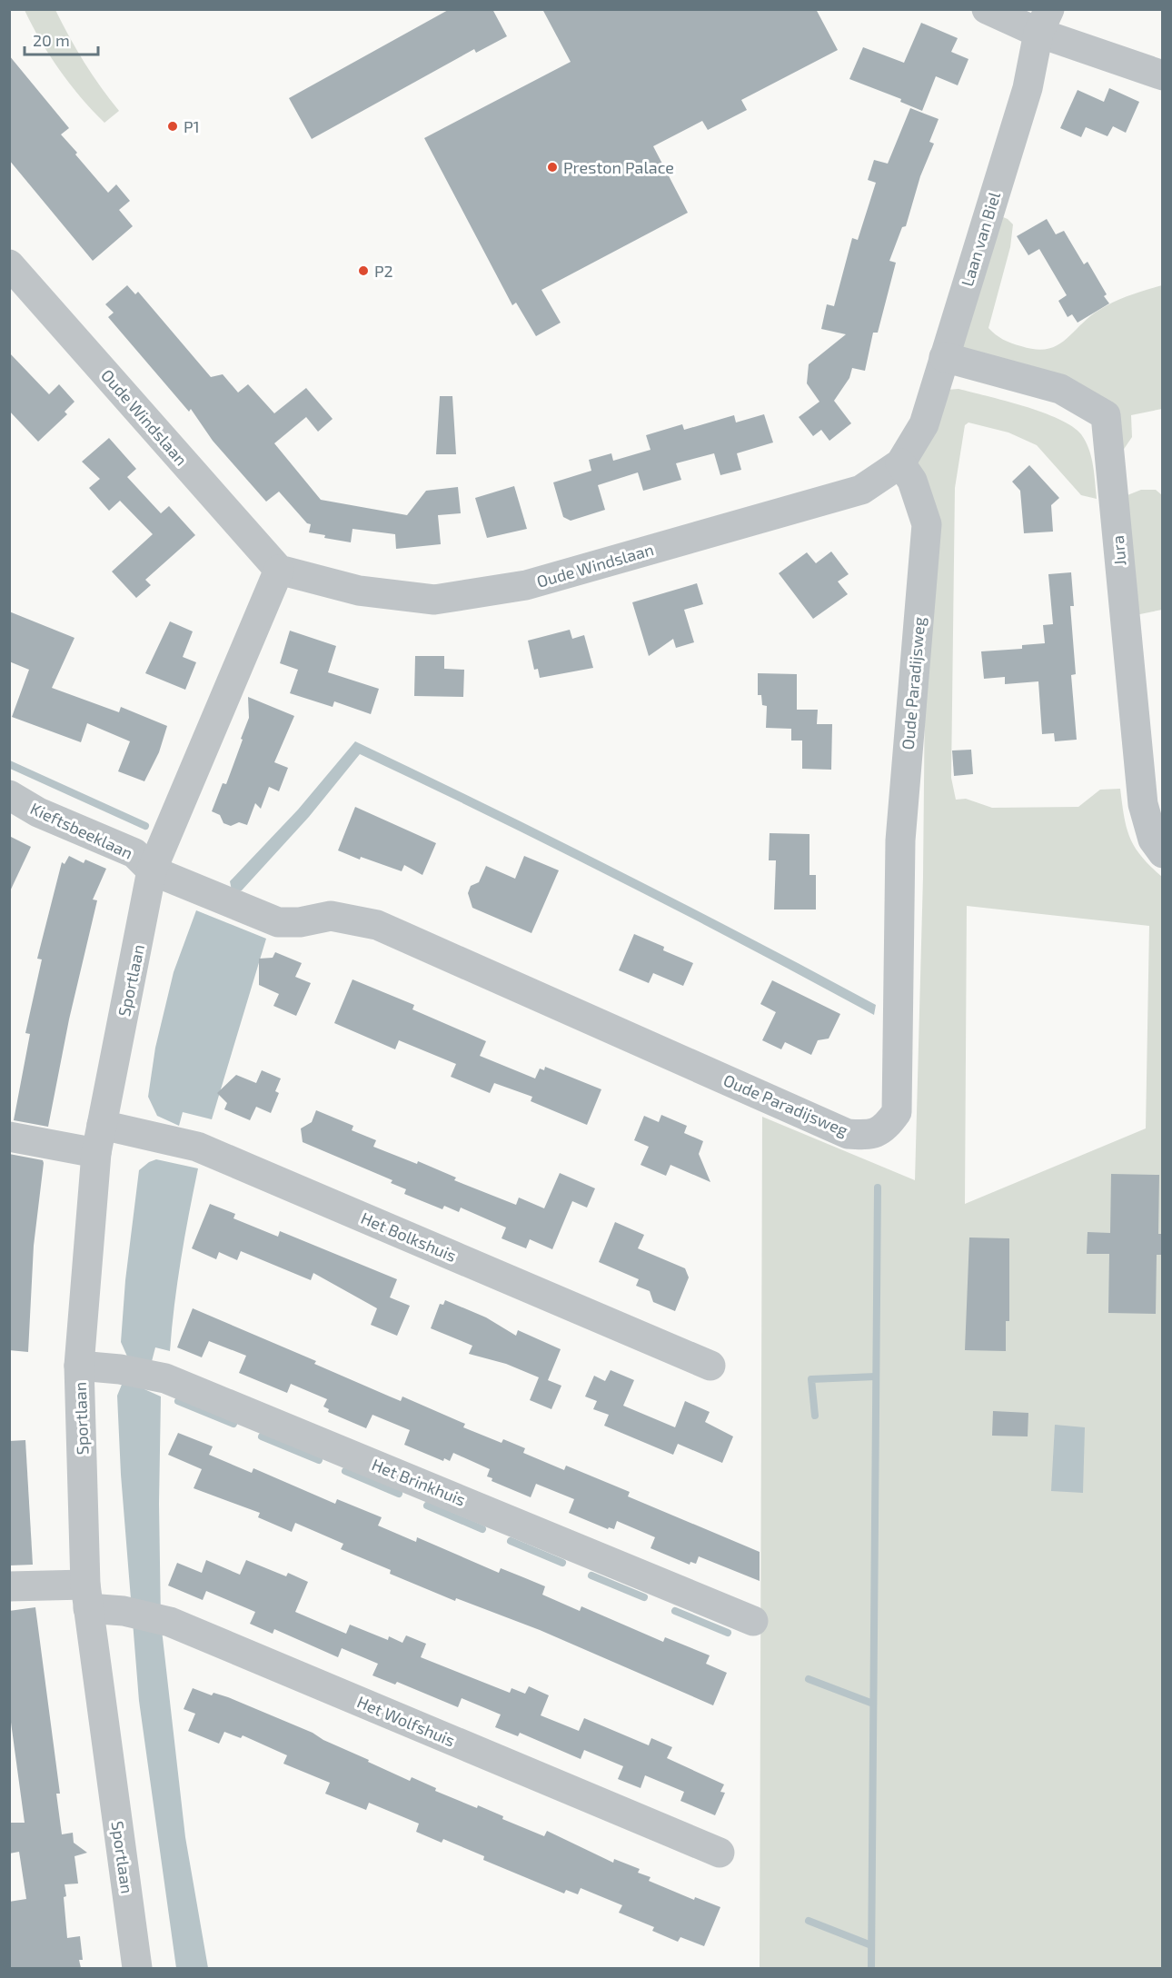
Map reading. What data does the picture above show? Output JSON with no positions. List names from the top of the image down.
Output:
{
  "streets": {
    "street": [
      "Laan van Biel",
      "Oude Windslaan",
      "Jura",
      "Oude Paradijsweg",
      "Kieftsbeeklaan",
      "Sportlaan",
      "Het Bolkshuis",
      "Het Brinkhuis",
      "Het Wolfshuis"
    ]
  },
  "crossings": [
    ["Laan van Biel", "Oude Windslaan"],
    ["Laan van Biel", "Jura"],
    ["Laan van Biel", "Oude Paradijsweg"],
    ["Oude Windslaan", "Oude Paradijsweg"],
    ["Oude Paradijsweg", "Kieftsbeeklaan"],
    ["Oude Paradijsweg", "Sportlaan"],
    ["Kieftsbeeklaan", "Sportlaan"],
    ["Sportlaan", "Het Bolkshuis"],
    ["Sportlaan", "Het Brinkhuis"],
    ["Sportlaan", "Het Wolfshuis"]
  ],
  "places": ["P1", "Preston Palace", "P2"],
  "scale_bar": "20 m"
}
